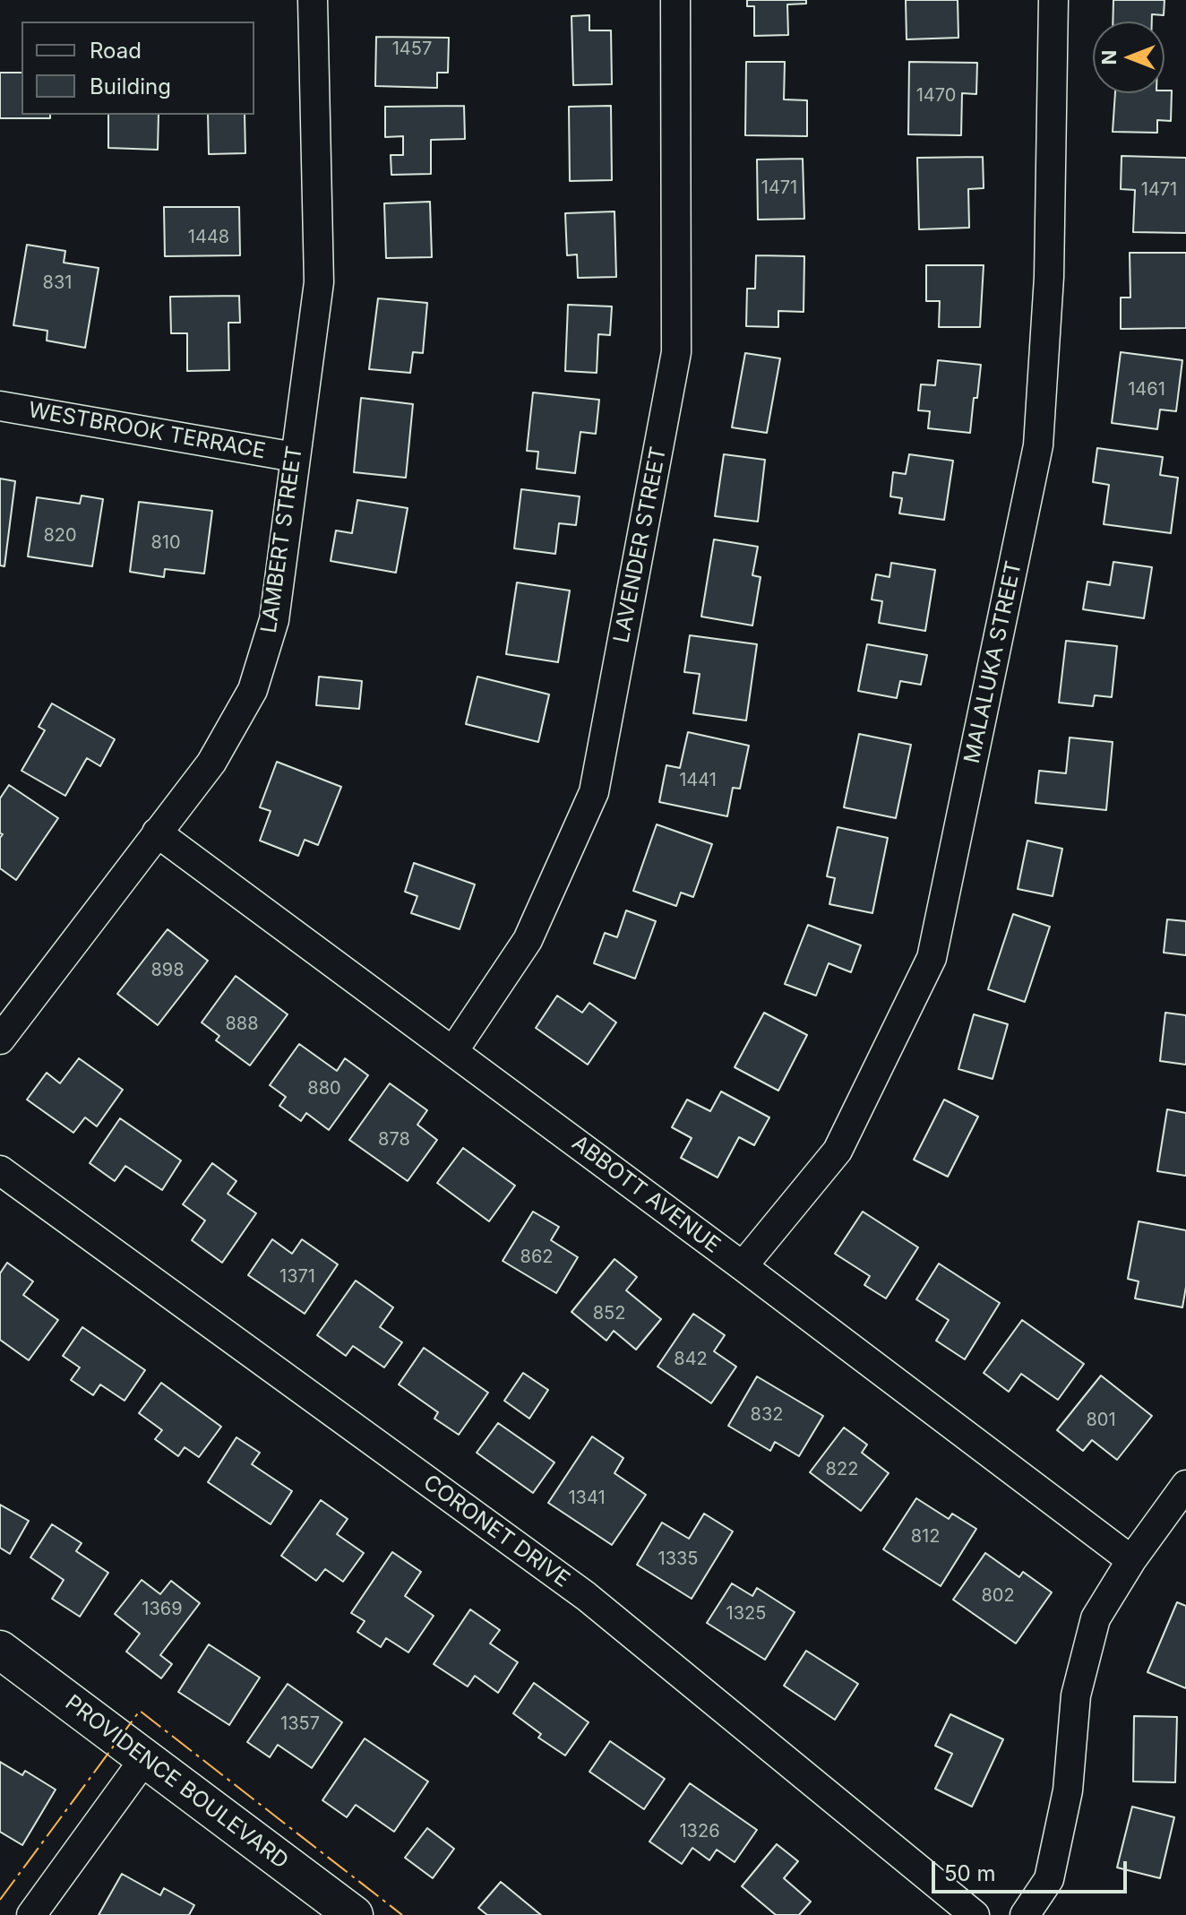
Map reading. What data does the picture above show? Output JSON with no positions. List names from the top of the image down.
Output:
{
  "streets": {
    "main road": ["PROVIDENCE BOULEVARD"],
    "street": [
      "WESTBROOK TERRACE",
      "LAMBERT STREET",
      "LAVENDER STREET",
      "MALALUKA STREET",
      "ABBOTT AVENUE",
      "CORONET DRIVE"
    ]
  },
  "crossings": [
    ["WESTBROOK TERRACE", "LAMBERT STREET"],
    ["LAMBERT STREET", "ABBOTT AVENUE"],
    ["LAVENDER STREET", "ABBOTT AVENUE"],
    ["MALALUKA STREET", "ABBOTT AVENUE"]
  ],
  "house_numbers": [
    "1457",
    "1470",
    "1471",
    "1471",
    "1448",
    "831",
    "1461",
    "820",
    "810",
    "1441",
    "898",
    "888",
    "880",
    "878",
    "862",
    "1371",
    "852",
    "842",
    "832",
    "801",
    "822",
    "1341",
    "812",
    "1335",
    "802",
    "1369",
    "1325",
    "1357",
    "1326"
  ],
  "legend": ["Road", "Building"],
  "scale_bar": "50 m",
  "north": "left"
}
